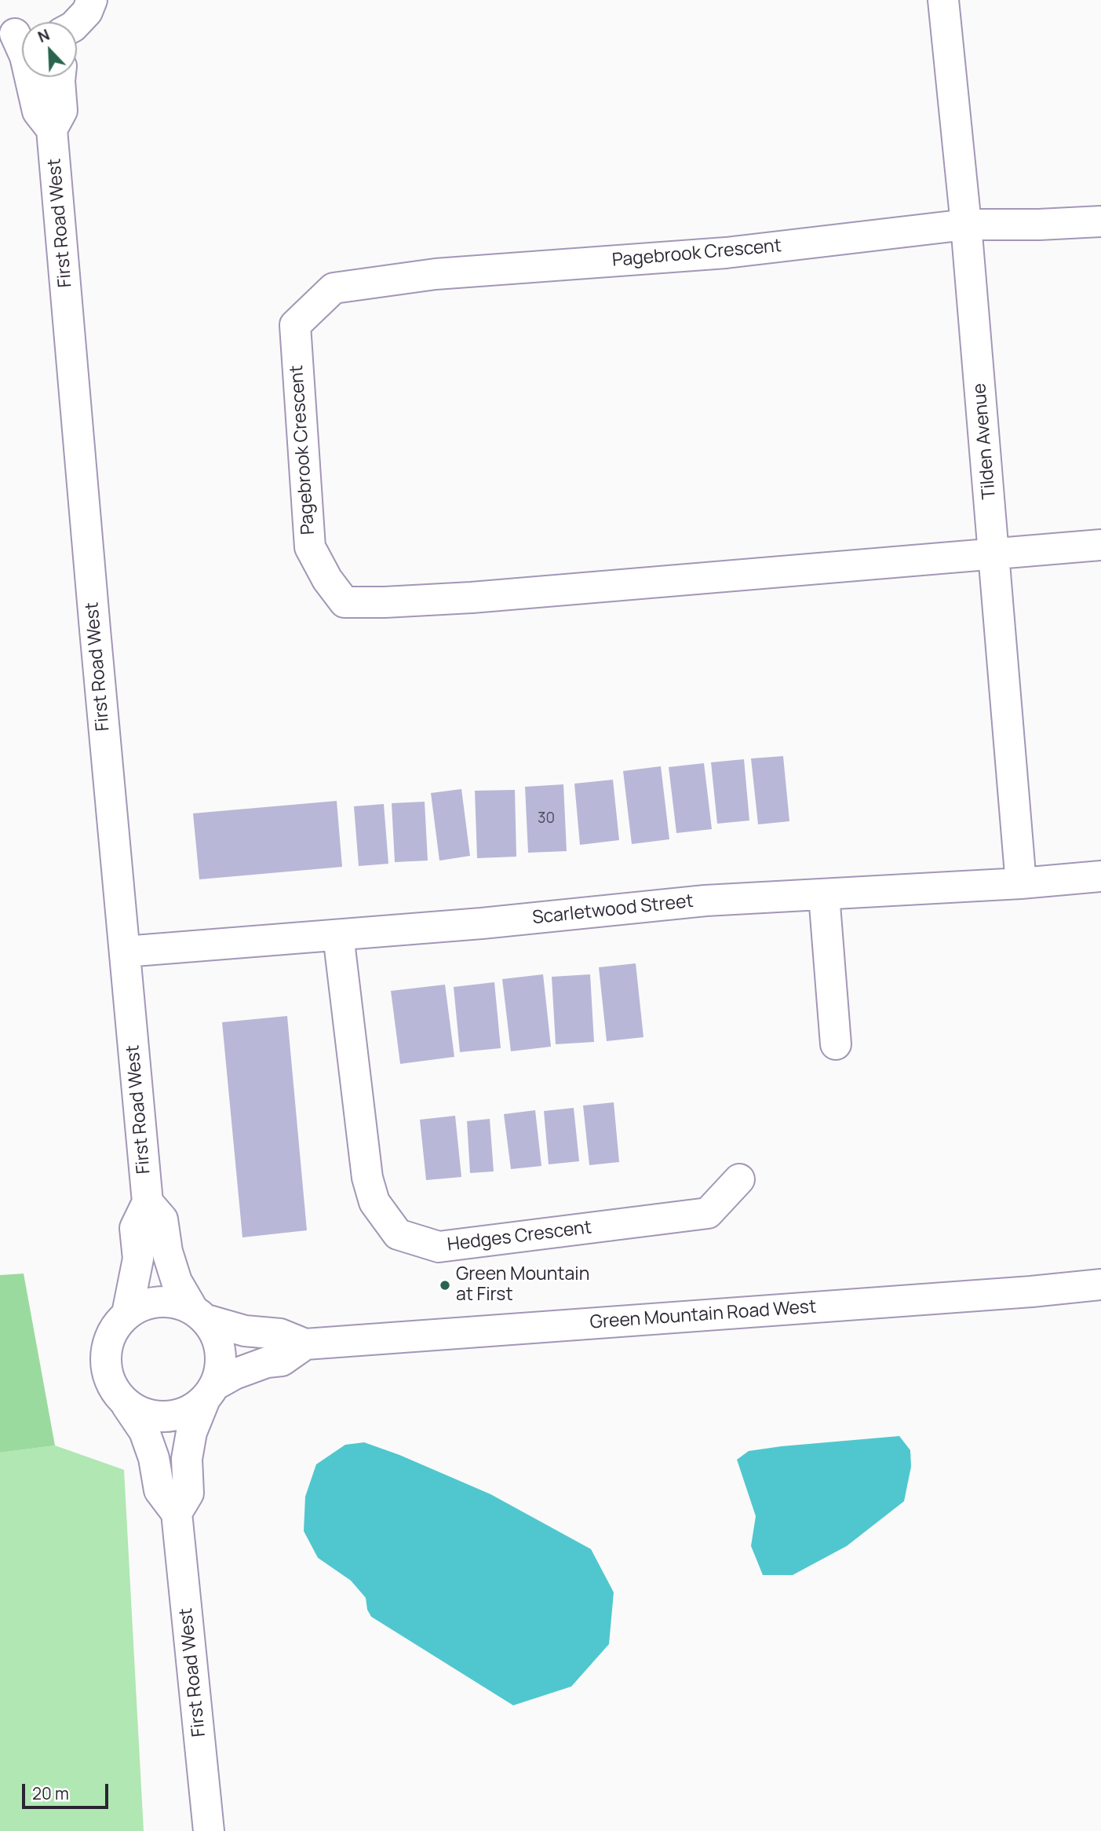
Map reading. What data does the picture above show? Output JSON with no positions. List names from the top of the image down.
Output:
{
  "streets": {
    "street": [
      "First Road West",
      "Pagebrook Crescent",
      "Tilden Avenue",
      "Scarletwood Street",
      "Hedges Crescent",
      "Green Mountain Road West"
    ]
  },
  "crossings": [
    ["First Road West", "Scarletwood Street"],
    ["Pagebrook Crescent", "Tilden Avenue"],
    ["Tilden Avenue", "Scarletwood Street"],
    ["Scarletwood Street", "Hedges Crescent"]
  ],
  "places": ["Green Mountain at First"],
  "house_numbers": ["30"],
  "scale_bar": "20 m",
  "north": "top left"
}
